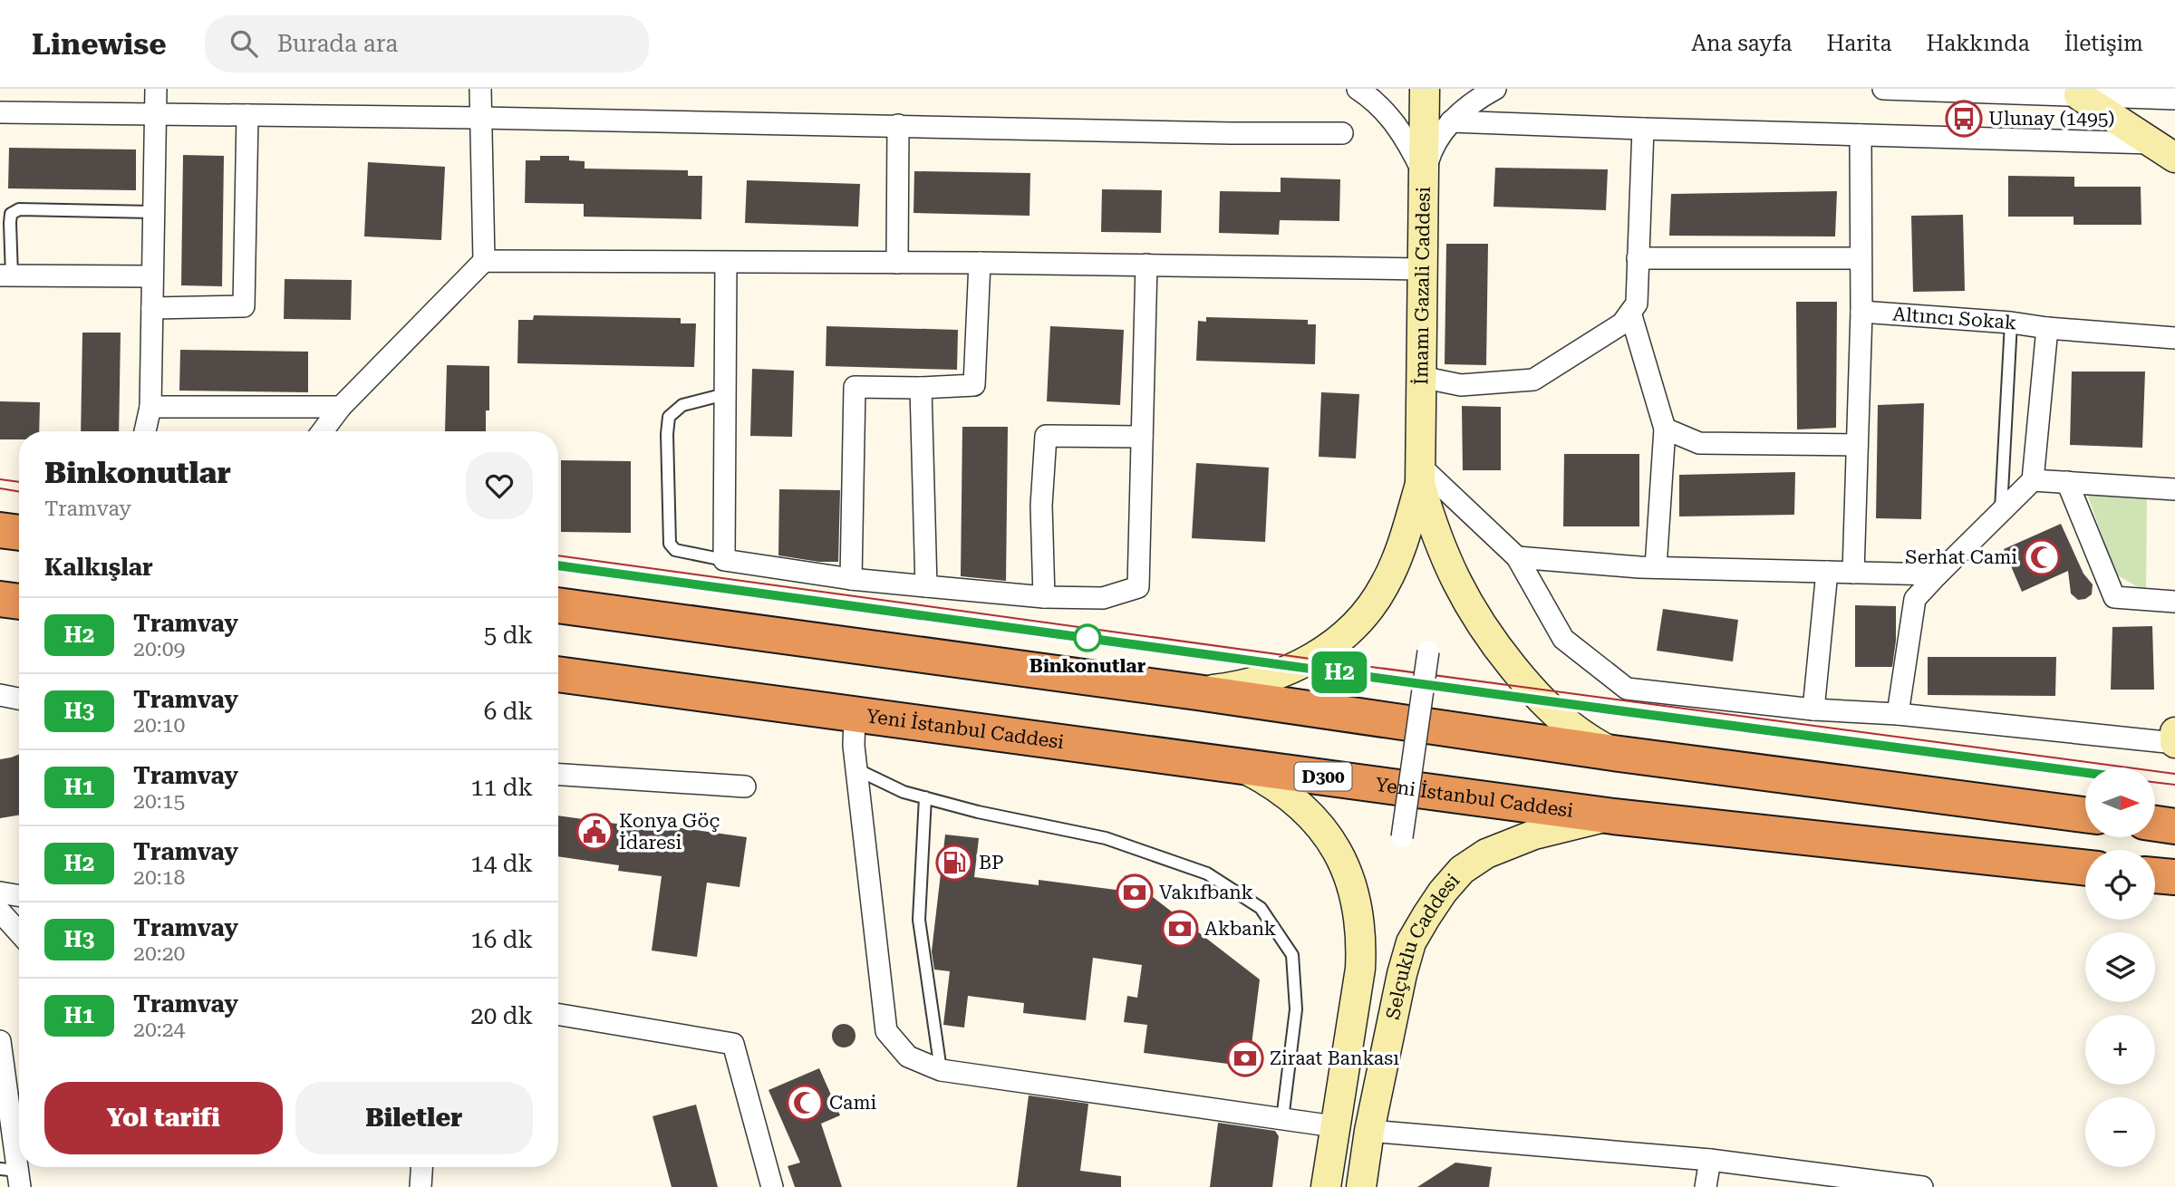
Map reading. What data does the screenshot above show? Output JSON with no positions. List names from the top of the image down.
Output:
{
  "streets": {
    "highway": ["Yeni İstanbul Caddesi", "D300"],
    "street": ["İmamı Gazali Caddesi", "Altıncı Sokak", "Selçuklu Caddesi"]
  },
  "crossings": [
    ["Yeni İstanbul Caddesi", "Selçuklu Caddesi"]
  ],
  "places": {
    "bus stop": ["Ulunay (1495)"],
    "mosque": ["Serhat Cami", "Cami"],
    "other": ["Binkonutlar"],
    "public building": ["Konya Göç İdaresi"],
    "fuel station": ["BP"],
    "bank": ["Vakıfbank", "Akbank", "Ziraat Bankası"]
  },
  "lines": ["tram line H2"],
  "north": "right",
  "page": {
    "header": "Linewise",
    "search": "Burada ara",
    "nav": [
      "Ana sayfa",
      "Harita",
      "Hakkında",
      "İletişim"
    ],
    "on_map": "H2",
    "heading": [
      ["Binkonutlar", "Tramvay"],
      "Kalkışlar"
    ],
    "list": [
      {
        "mark": "H2",
        "name": "Tramvay",
        "note": "20:09",
        "value": "5 dk"
      },
      {
        "mark": "H3",
        "name": "Tramvay",
        "note": "20:10",
        "value": "6 dk"
      },
      {
        "mark": "H1",
        "name": "Tramvay",
        "note": "20:15",
        "value": "11 dk"
      },
      {
        "mark": "H2",
        "name": "Tramvay",
        "note": "20:18",
        "value": "14 dk"
      },
      {
        "mark": "H3",
        "name": "Tramvay",
        "note": "20:20",
        "value": "16 dk"
      },
      {
        "mark": "H1",
        "name": "Tramvay",
        "note": "20:24",
        "value": "20 dk"
      }
    ],
    "map_buttons": ["+", "−"],
    "buttons": ["Yol tarifi", "Biletler"]
  }
}
